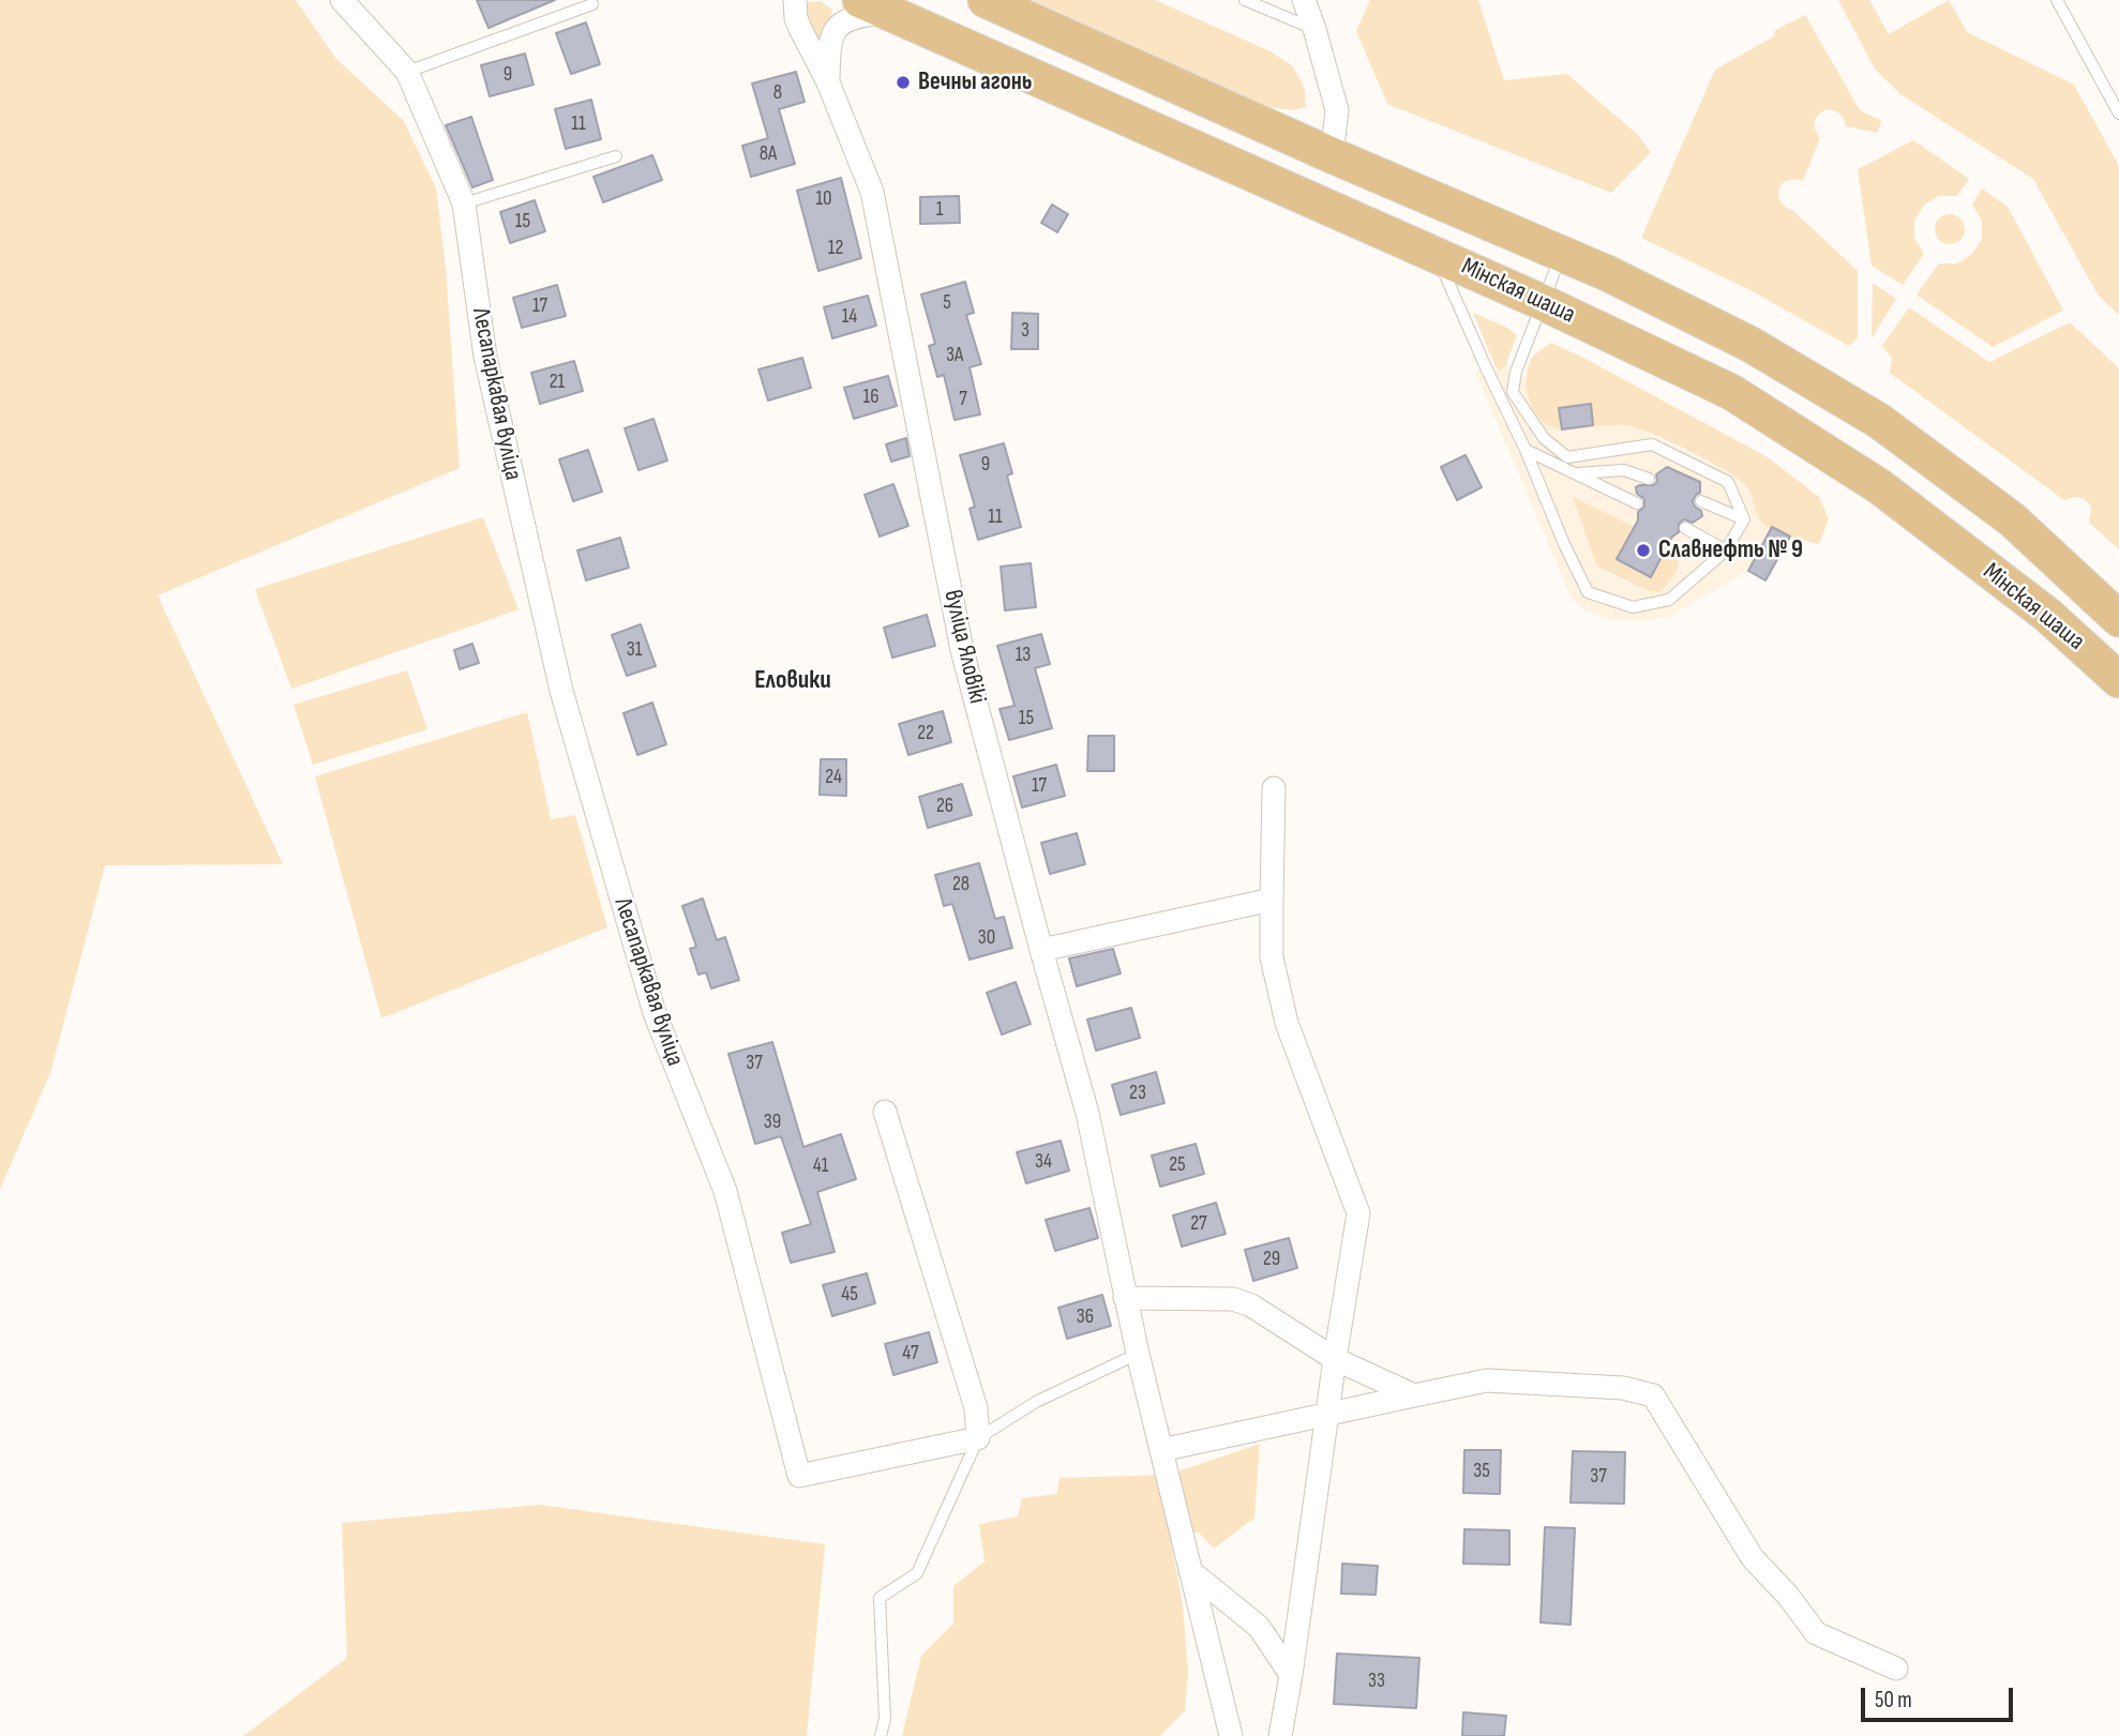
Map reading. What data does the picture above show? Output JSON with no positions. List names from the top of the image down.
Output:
{
  "streets": {
    "main road": ["Мінская шаша"],
    "street": ["Лесапаркавая вуліца", "вуліца Яловікі"]
  },
  "districts": ["Еловики"],
  "places": ["Вечны агонь", "Славнефть № 9"],
  "house_numbers": [
    "9",
    "8",
    "11",
    "8А",
    "10",
    "1",
    "15",
    "12",
    "5",
    "17",
    "14",
    "3",
    "3А",
    "21",
    "16",
    "7",
    "9",
    "11",
    "31",
    "13",
    "15",
    "22",
    "24",
    "17",
    "26",
    "28",
    "30",
    "37",
    "23",
    "39",
    "34",
    "25",
    "41",
    "27",
    "29",
    "45",
    "36",
    "47",
    "35",
    "37",
    "33"
  ],
  "scale_bar": "50 m"
}
